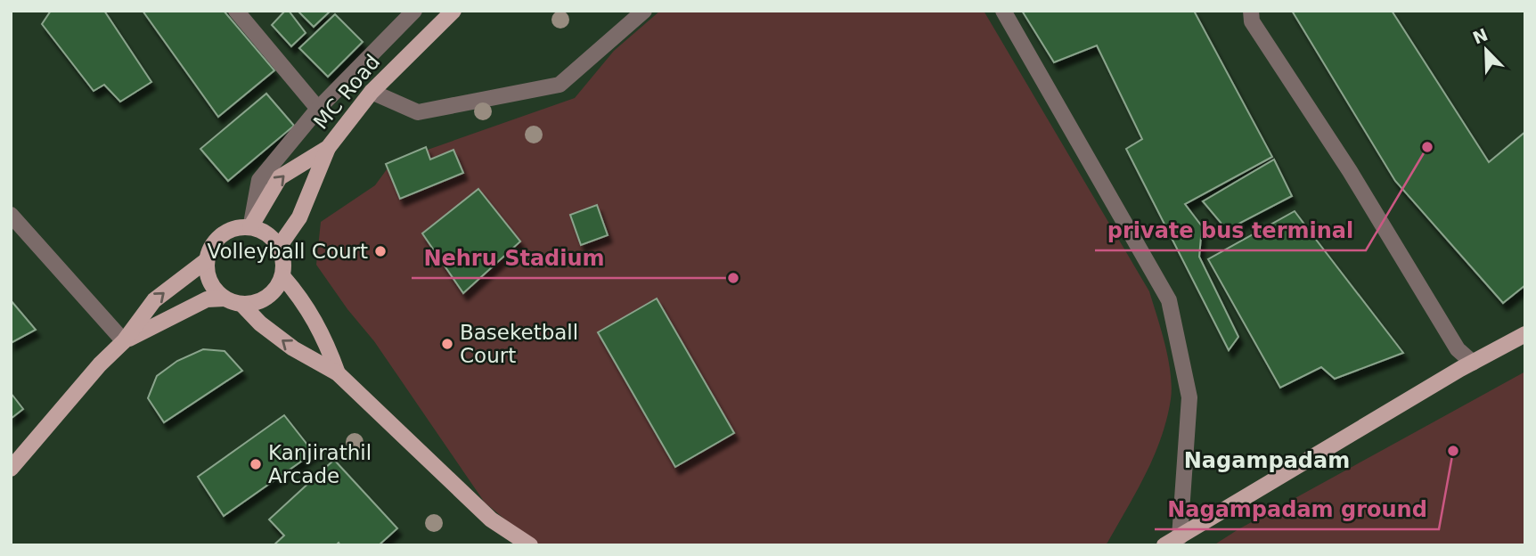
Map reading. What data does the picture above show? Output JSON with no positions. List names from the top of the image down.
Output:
{
  "streets": {
    "main road": ["MC Road"]
  },
  "districts": ["Nagampadam"],
  "places": [
    "private bus terminal",
    "Volleyball Court",
    "Nehru Stadium",
    "Baseketball Court",
    "Nagampadam ground",
    "Kanjirathil Arcade"
  ],
  "north": "top left"
}
